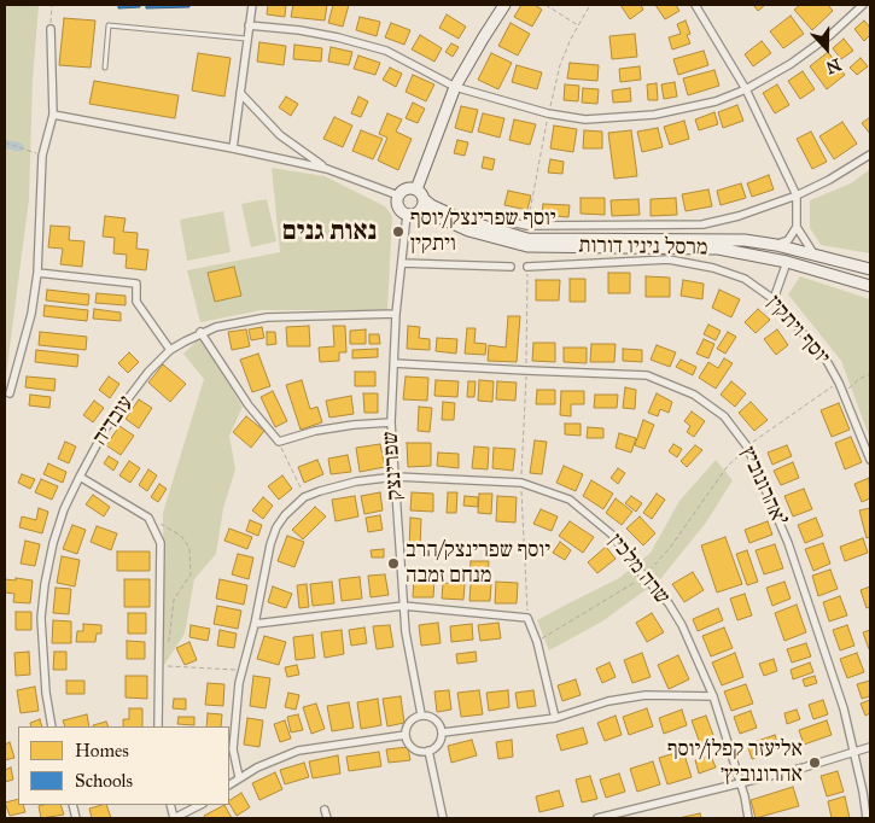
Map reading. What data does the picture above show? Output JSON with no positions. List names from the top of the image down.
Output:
{
  "streets": {
    "street": [
      "מרסל ניניו דורות",
      "יוסף ויתקין",
      "עובדיה",
      "שפרינצק",
      "אהרונוביץ'",
      "שרה מלכין"
    ]
  },
  "crossings": [
    ["מרסל ניניו דורות", "שפרינצק"],
    ["עובדיה", "שפרינצק"],
    ["שפרינצק", "אהרונוביץ'"],
    ["שפרינצק", "שרה מלכין"]
  ],
  "districts": ["נאות גנים"],
  "places": ["יוסף שפרינצק/יוסף ויתקין", "יוסף שפרינצק/הרב מנחם זמבה", "אליעזר קפלן/יוסף אהרונוביץ׳"],
  "legend": ["Homes", "Schools"],
  "north": "bottom"
}
